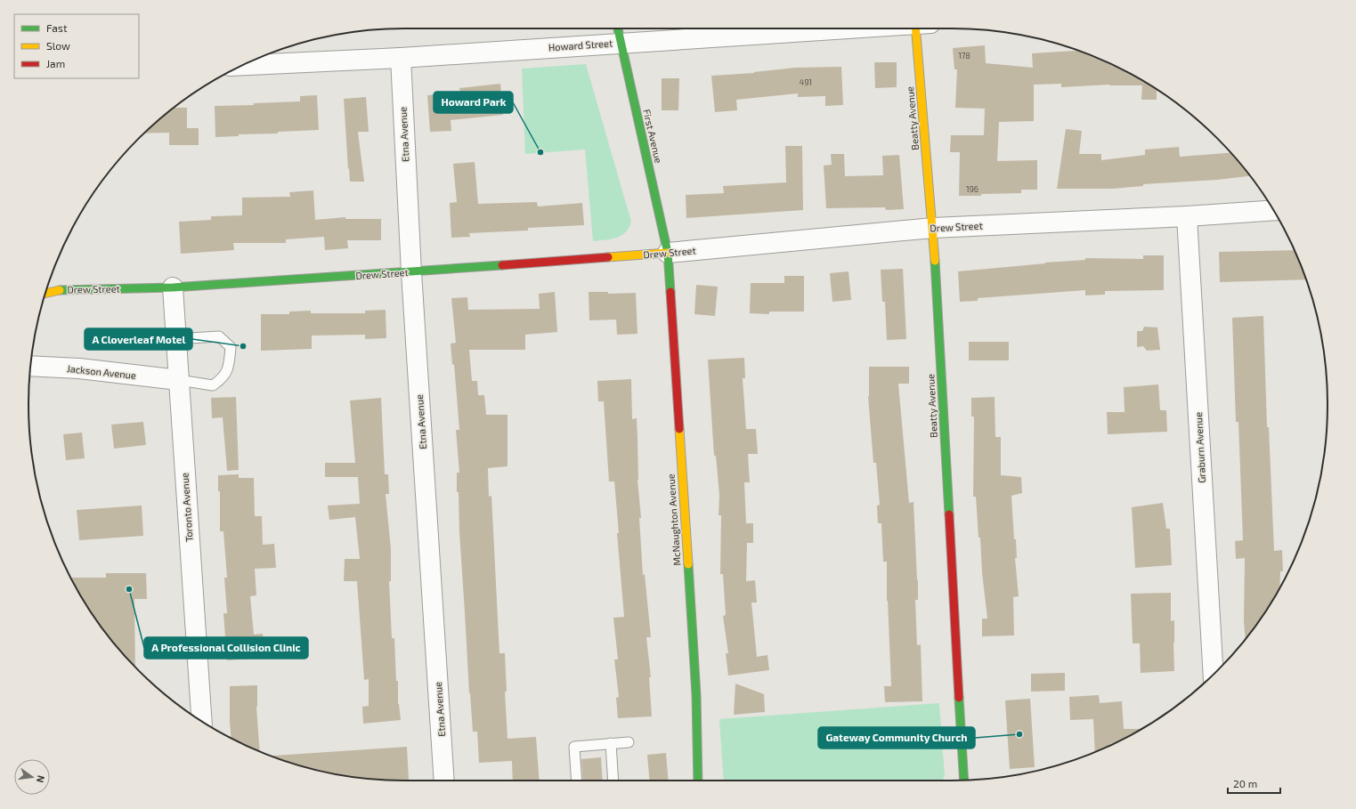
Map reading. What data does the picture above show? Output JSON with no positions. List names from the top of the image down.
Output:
{
  "streets": {
    "main road": [
      "Beatty Avenue",
      "First Avenue",
      "Drew Street",
      "McNaughton Avenue"
    ],
    "street": [
      "Howard Street",
      "Etna Avenue",
      "Jackson Avenue",
      "Graburn Avenue",
      "Toronto Avenue"
    ]
  },
  "crossings": [
    ["Howard Street", "Etna Avenue"],
    ["Howard Street", "First Avenue"],
    ["Beatty Avenue", "Drew Street"],
    ["Etna Avenue", "Drew Street"],
    ["First Avenue", "Drew Street"],
    ["First Avenue", "McNaughton Avenue"],
    ["Drew Street", "Graburn Avenue"],
    ["Drew Street", "Toronto Avenue"],
    ["Drew Street", "McNaughton Avenue"],
    ["Jackson Avenue", "Toronto Avenue"]
  ],
  "places": [
    "Howard Park",
    "A Cloverleaf Motel",
    "A Professional Collision Clinic",
    "Gateway Community Church"
  ],
  "house_numbers": ["178", "491", "196"],
  "legend": ["Fast", "Slow", "Jam"],
  "scale_bar": "20 m",
  "north": "right"
}
